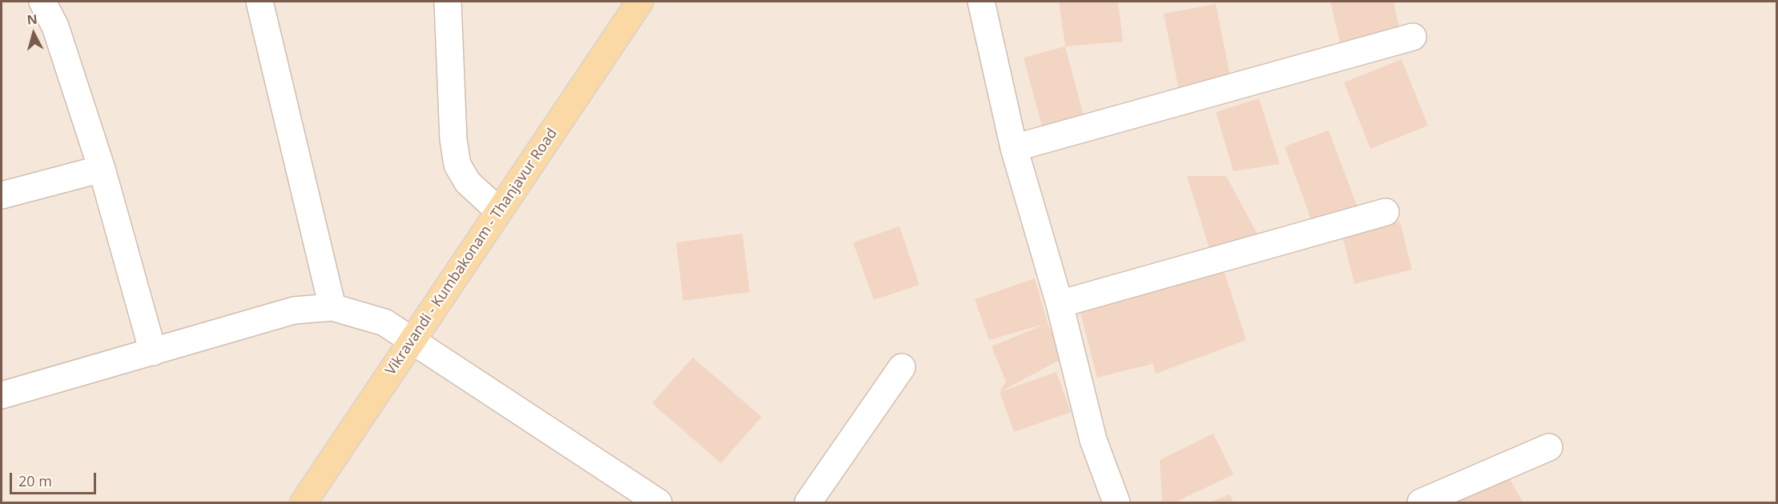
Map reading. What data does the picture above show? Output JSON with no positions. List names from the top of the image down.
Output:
{
  "streets": {
    "main road": ["Vikravandi - Kumbakonam - Thanjavur Road"]
  },
  "scale_bar": "20 m",
  "north": "top"
}
